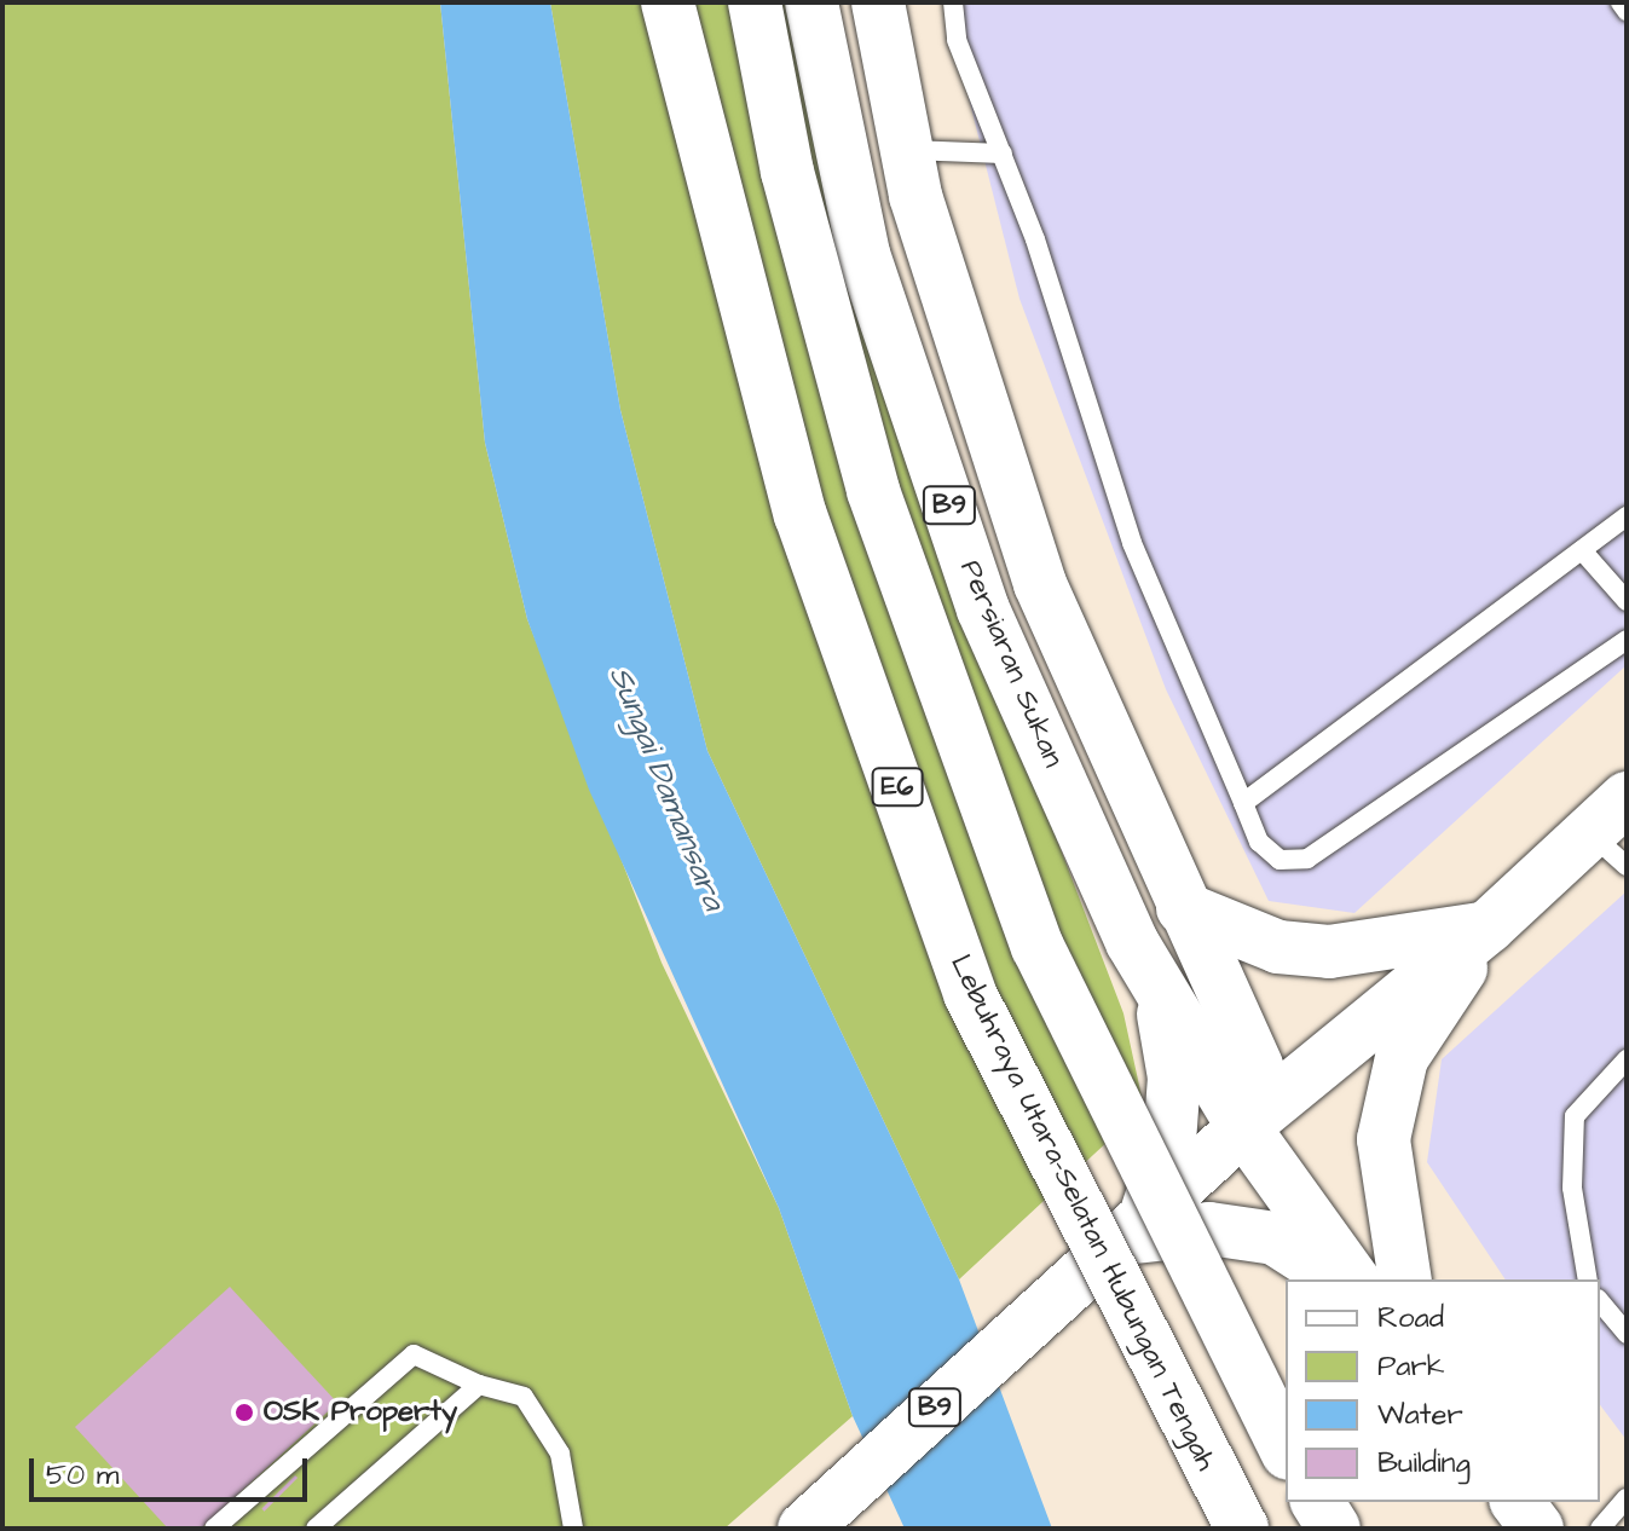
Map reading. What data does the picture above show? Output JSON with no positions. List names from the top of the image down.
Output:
{
  "streets": {
    "main road": [
      "B9",
      "Persiaran Sukan",
      "E6",
      "Lebuhraya Utara–Selatan Hubungan Tengah"
    ]
  },
  "crossings": [
    ["B9", "Persiaran Sukan"]
  ],
  "water": ["Sungai Damansara"],
  "places": ["OSK Property"],
  "legend": [
    "Road",
    "Park",
    "Water",
    "Building"
  ],
  "scale_bar": "50 m"
}
